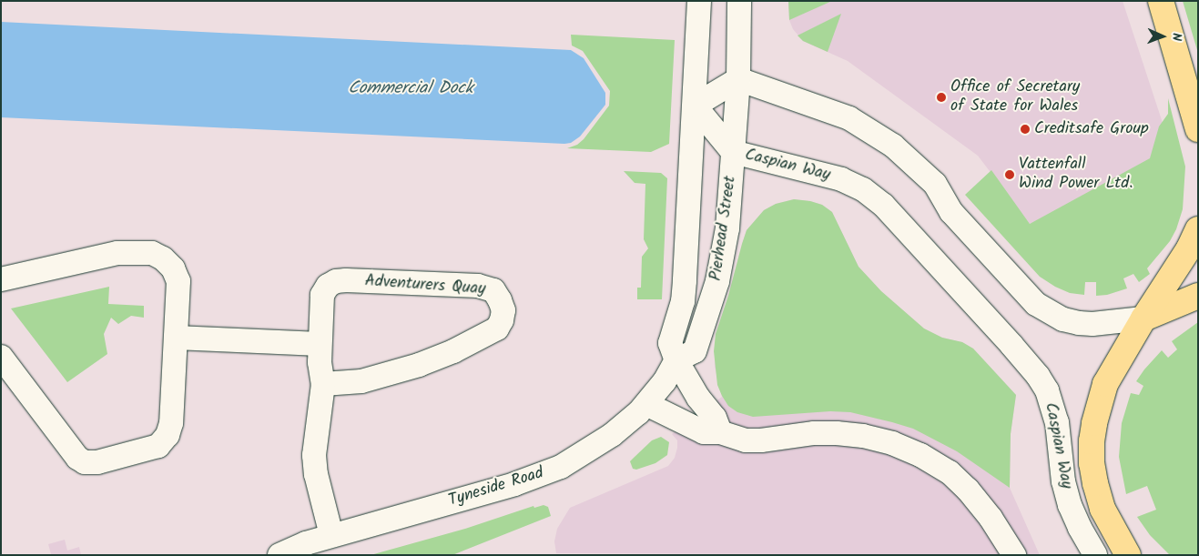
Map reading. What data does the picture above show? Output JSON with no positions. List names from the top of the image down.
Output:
{
  "streets": {
    "street": [
      "Caspian Way",
      "Pierhead Street",
      "Adventurers Quay",
      "Tyneside Road"
    ]
  },
  "crossings": [
    ["Caspian Way", "Pierhead Street"],
    ["Pierhead Street", "Tyneside Road"],
    ["Adventurers Quay", "Tyneside Road"]
  ],
  "water": ["Commercial Dock"],
  "places": ["Office of Secretary of State for Wales", "Creditsafe Group", "Vattenfall Wind Power Ltd."],
  "north": "right"
}
